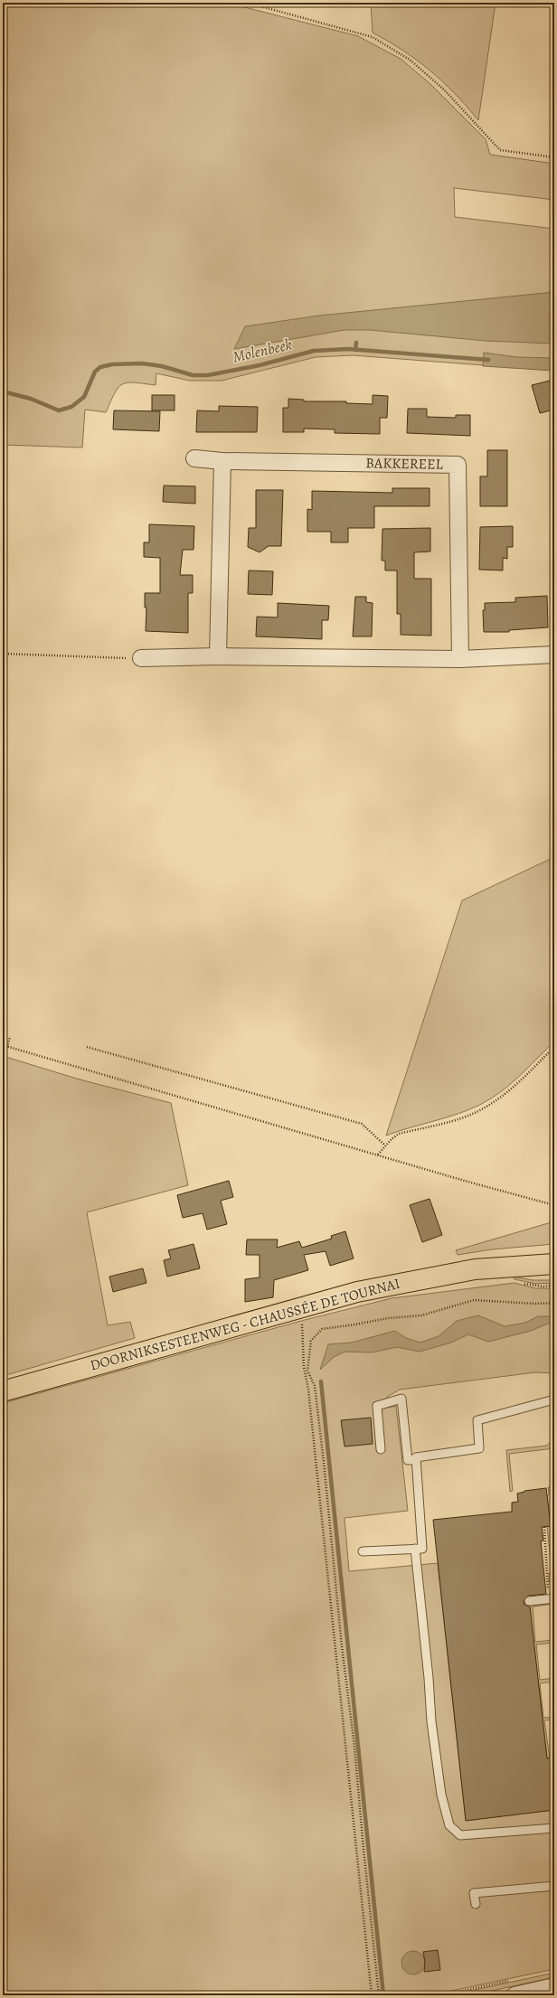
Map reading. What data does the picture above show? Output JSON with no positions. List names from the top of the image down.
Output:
{
  "streets": {
    "main road": ["DOORNIKSESTEENWEG - CHAUSSÉE DE TOURNAI"],
    "street": ["BAKKEREEL"]
  },
  "water": ["Molenbeek"]
}
